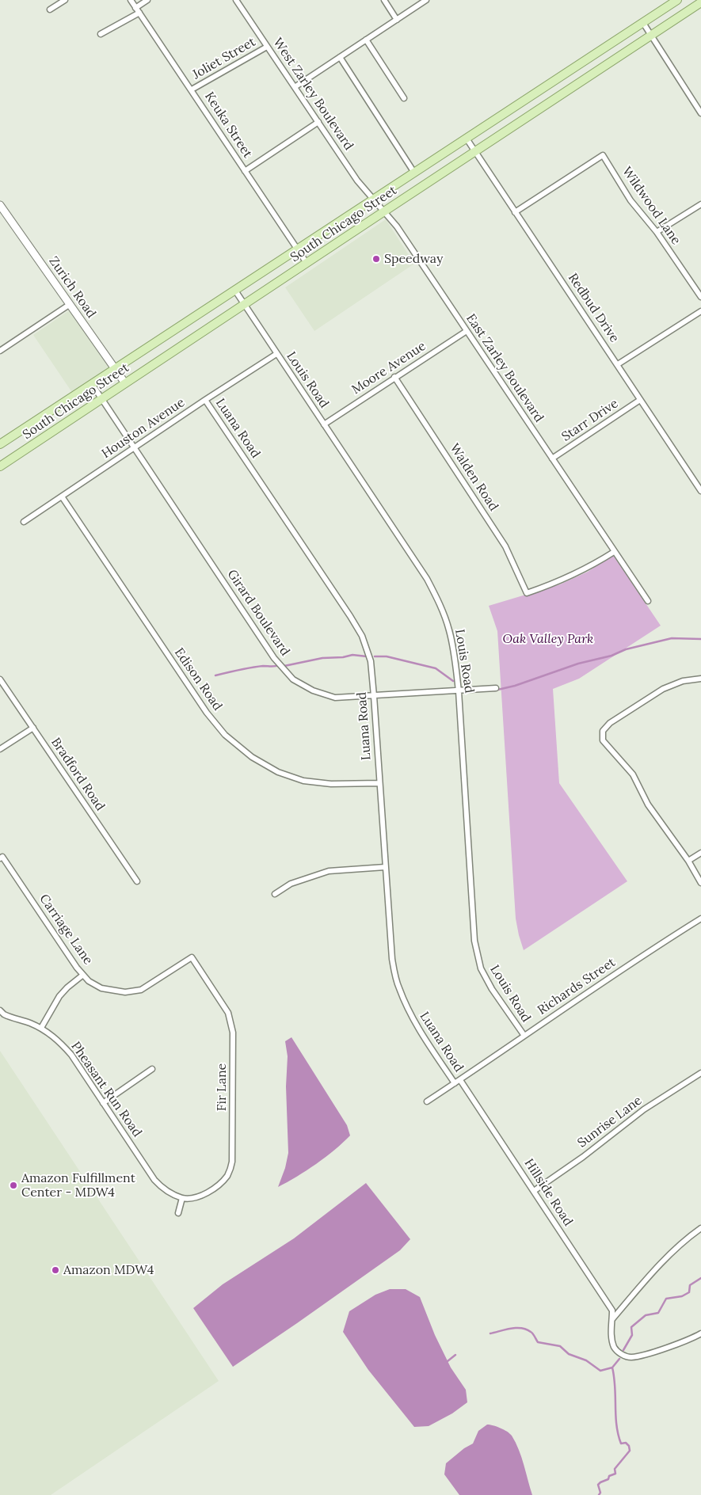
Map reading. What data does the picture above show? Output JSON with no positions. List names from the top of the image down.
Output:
{
  "streets": {
    "main road": ["South Chicago Street"],
    "street": [
      "Joliet Street",
      "West Zarley Boulevard",
      "Keuka Street",
      "Wildwood Lane",
      "Zurich Road",
      "Redbud Drive",
      "Moore Avenue",
      "East Zarley Boulevard",
      "Louis Road",
      "Starr Drive",
      "Houston Avenue",
      "Luana Road",
      "Walden Road",
      "Girard Boulevard",
      "Edison Road",
      "Bradford Road",
      "Carriage Lane",
      "Richards Street",
      "Fir Lane",
      "Pheasant Run Road",
      "Sunrise Lane",
      "Hillside Road"
    ]
  },
  "crossings": [
    ["Joliet Street", "West Zarley Boulevard"],
    ["Joliet Street", "Keuka Street"],
    ["West Zarley Boulevard", "South Chicago Street"],
    ["West Zarley Boulevard", "East Zarley Boulevard"],
    ["Keuka Street", "South Chicago Street"],
    ["Wildwood Lane", "Redbud Drive"],
    ["South Chicago Street", "Zurich Road"],
    ["South Chicago Street", "Redbud Drive"],
    ["South Chicago Street", "East Zarley Boulevard"],
    ["South Chicago Street", "Louis Road"],
    ["South Chicago Street", "Girard Boulevard"],
    ["Redbud Drive", "Starr Drive"],
    ["Moore Avenue", "East Zarley Boulevard"],
    ["Moore Avenue", "Louis Road"],
    ["Moore Avenue", "Walden Road"],
    ["East Zarley Boulevard", "Starr Drive"],
    ["East Zarley Boulevard", "Walden Road"],
    ["Louis Road", "Houston Avenue"],
    ["Louis Road", "Girard Boulevard"],
    ["Louis Road", "Richards Street"],
    ["Houston Avenue", "Luana Road"],
    ["Houston Avenue", "Girard Boulevard"],
    ["Houston Avenue", "Edison Road"],
    ["Luana Road", "Girard Boulevard"],
    ["Luana Road", "Edison Road"],
    ["Luana Road", "Richards Street"],
    ["Carriage Lane", "Fir Lane"],
    ["Richards Street", "Hillside Road"],
    ["Fir Lane", "Pheasant Run Road"],
    ["Sunrise Lane", "Hillside Road"]
  ],
  "parks": ["Oak Valley Park"],
  "places": ["Speedway", "Amazon Fulfillment Center - MDW4", "Amazon MDW4"]
}
